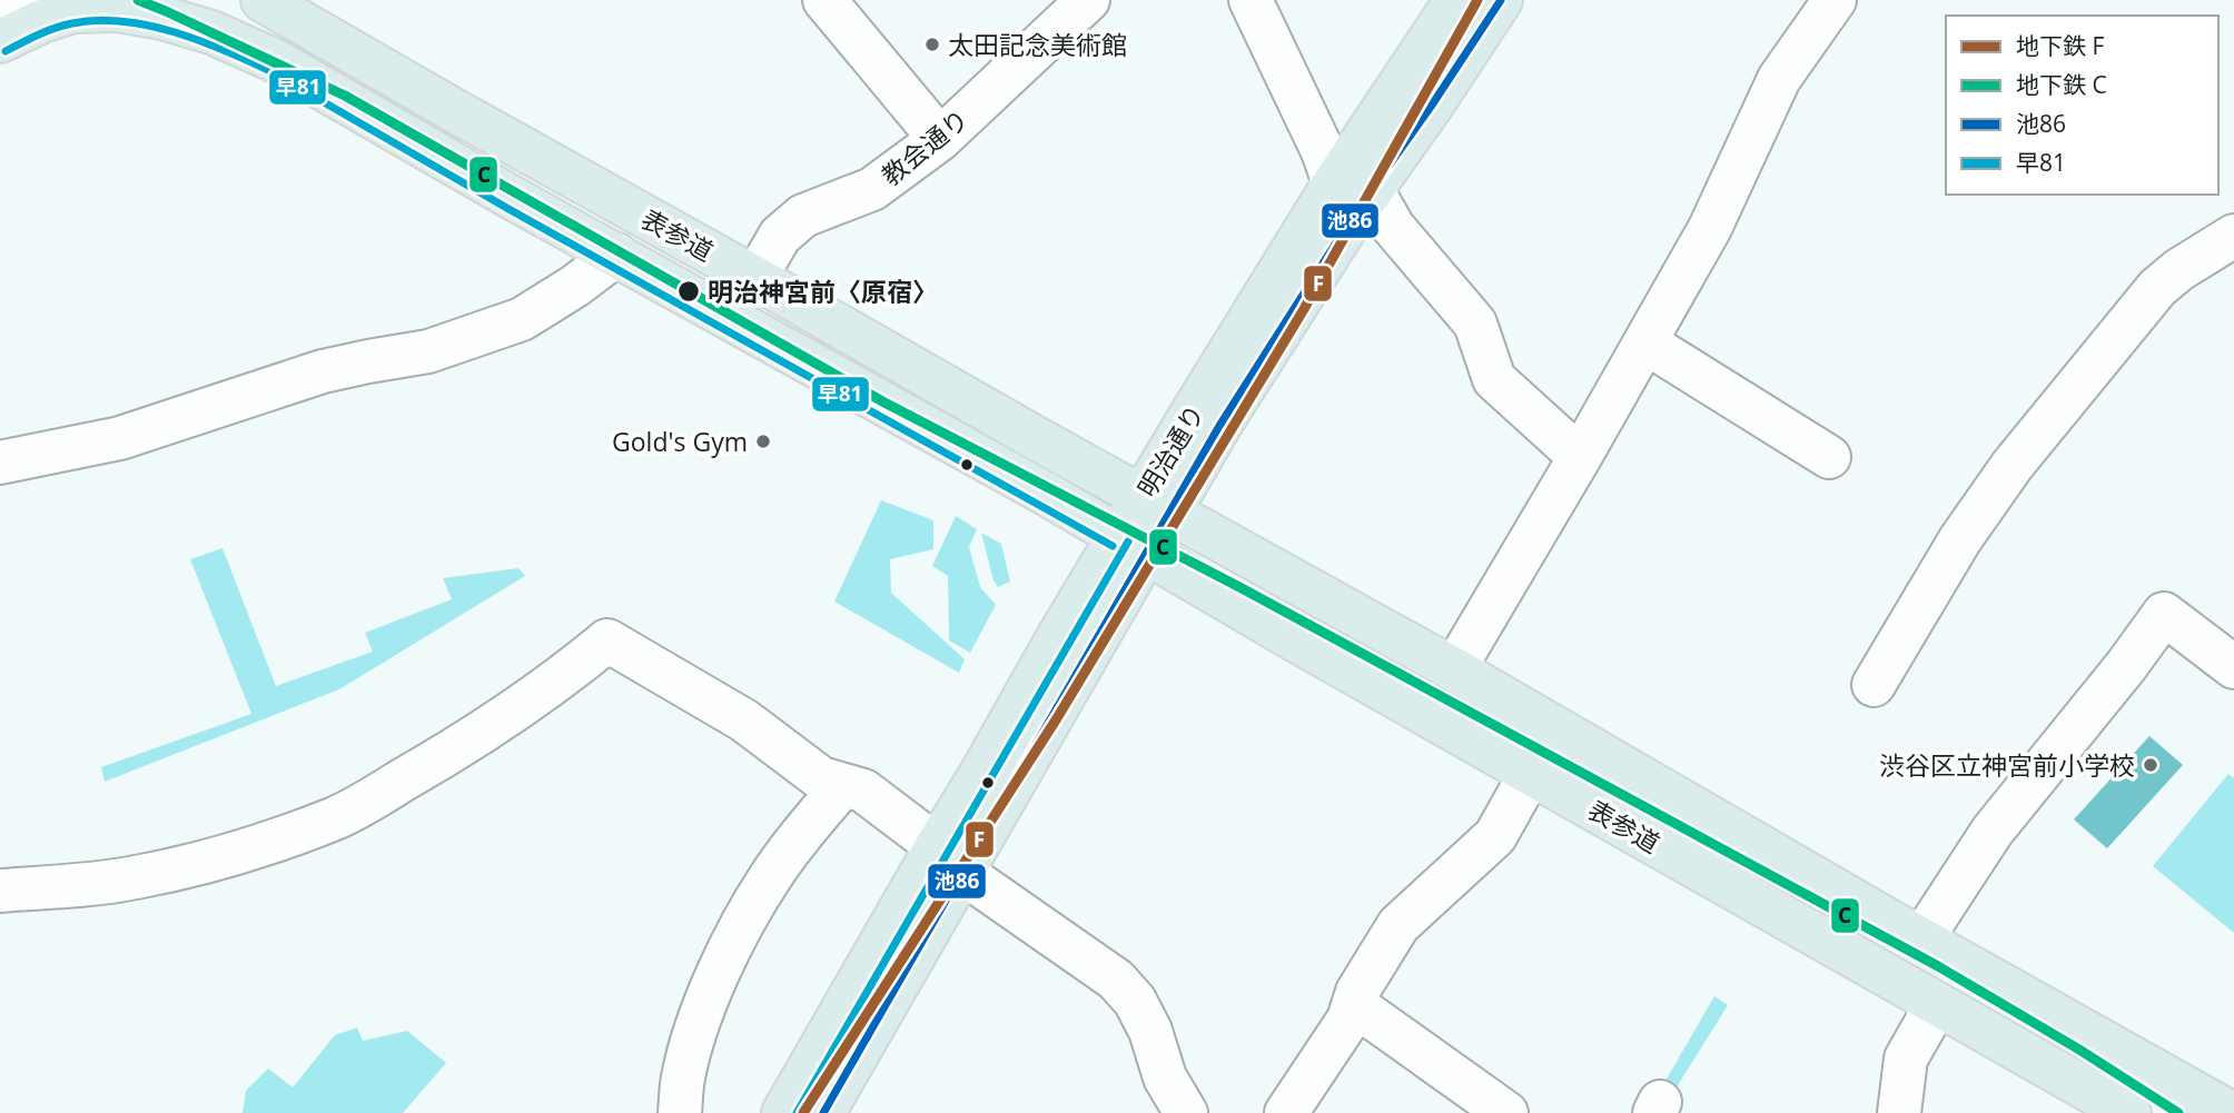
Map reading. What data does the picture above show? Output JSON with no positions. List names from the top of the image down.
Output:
{
  "streets": {
    "main road": ["表参道", "明治通り"],
    "street": ["教会通り"]
  },
  "crossings": [
    ["教会通り", "表参道"],
    ["表参道", "明治通り"]
  ],
  "places": [
    "太田記念美術館",
    "明治神宮前〈原宿〉",
    "Gold's Gym",
    "渋谷区立神宮前小学校"
  ],
  "lines": [
    "metro line F",
    "metro line C",
    "transit line 池86",
    "transit line 早81"
  ],
  "legend": [
    "地下鉄 F",
    "地下鉄 C",
    "池86",
    "早81"
  ]
}
